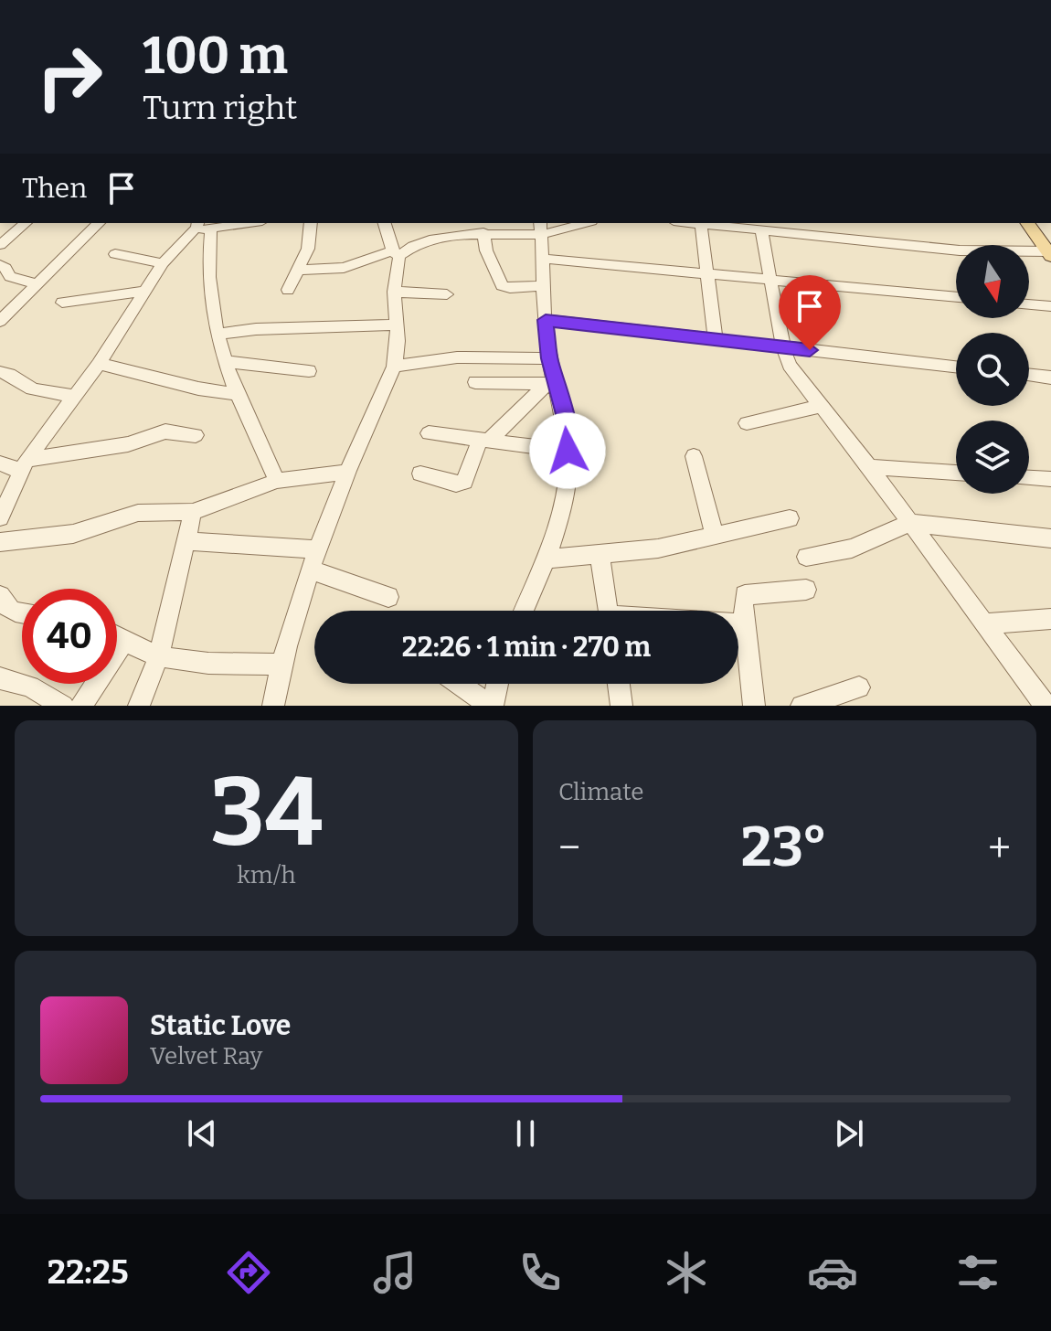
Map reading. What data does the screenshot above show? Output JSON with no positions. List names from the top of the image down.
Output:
{
  "north": "bottom",
  "page": {
    "turn": ["100 m", "Turn right"],
    "then": "Then",
    "limit": "40",
    "trip": "22:26 · 1 min · 270 m",
    "tile": [
      ["34", "km/h"],
      "Climate"
    ],
    "heat": ["−", "23°", "+"],
    "song": ["Static Love", "Velvet Ray"],
    "tabs": "22:25"
  }
}
